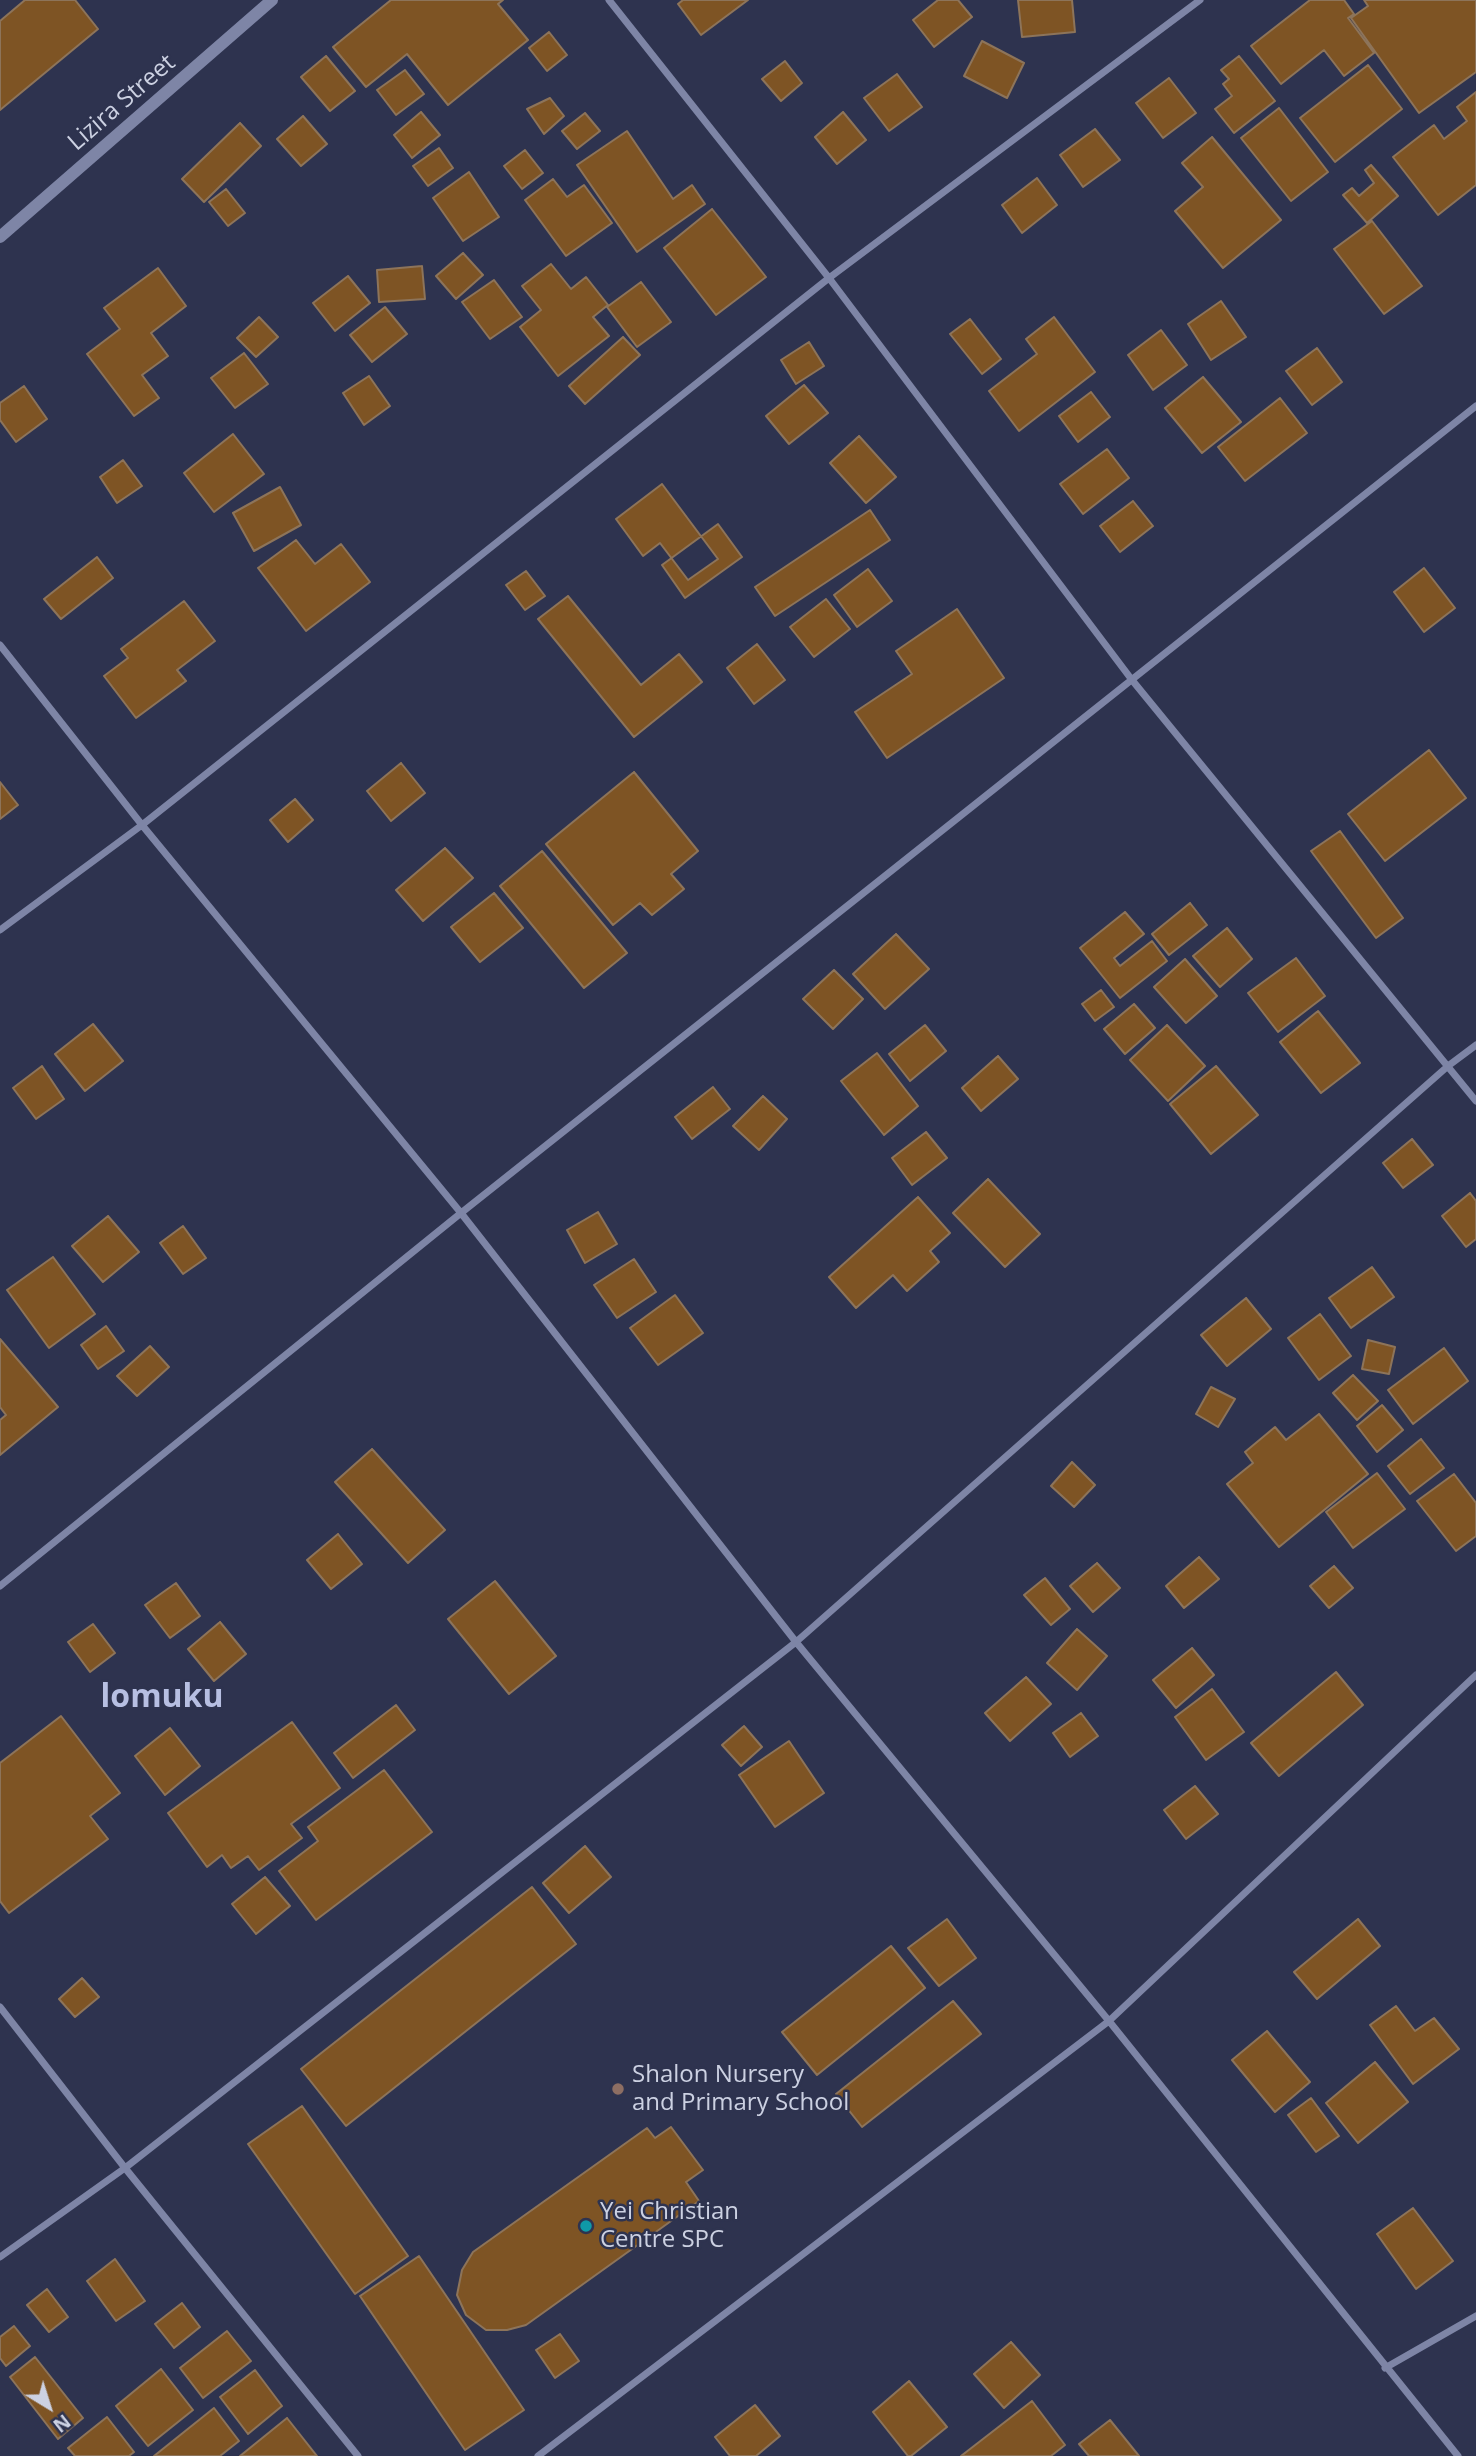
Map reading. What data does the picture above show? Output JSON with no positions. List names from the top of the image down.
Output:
{
  "streets": {
    "street": ["Lizira Street"]
  },
  "districts": ["lomuku"],
  "places": ["Shalon Nursery and Primary School", "Yei Christian Centre SPC"],
  "north": "bottom right"
}
